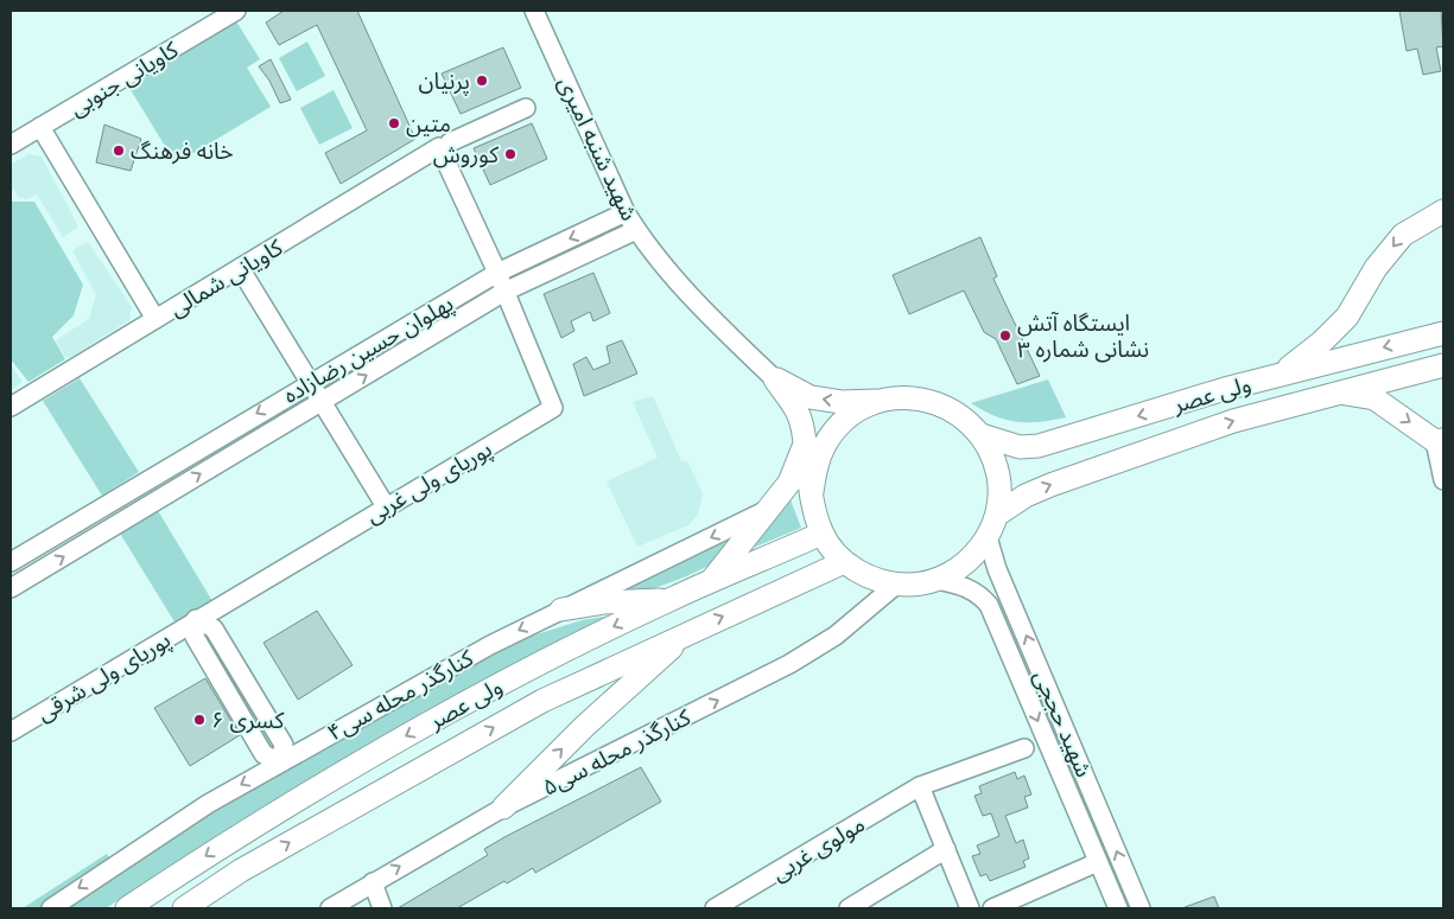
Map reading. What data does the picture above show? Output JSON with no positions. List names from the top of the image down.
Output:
{
  "streets": {
    "main road": ["ولی عصر"],
    "street": [
      "کاویانی جنوبی",
      "شهید شنبه امیری",
      "کاویانی شمالی",
      "پهلوان حسین رضازاده",
      "پوریای ولی غربی",
      "پوریای ولی شرقی",
      "کنارگذر محله سی۴",
      "شهید حججی",
      "کنارگذر محله سی۵",
      "مولوی غربی"
    ]
  },
  "crossings": [
    ["شهید شنبه امیری", "پهلوان حسین رضازاده"],
    ["پهلوان حسین رضازاده", "پوریای ولی غربی"],
    ["ولی عصر", "شهید حججی"],
    ["ولی عصر", "کنارگذر محله سی۵"],
    ["پوریای ولی غربی", "پوریای ولی شرقی"],
    ["شهید حججی", "کنارگذر محله سی۵"]
  ],
  "one_way": ["کنارگذر محله سی۴", "کنارگذر محله سی۵"],
  "places": [
    "پرنیان",
    "متین",
    "خانه فرهنگ",
    "کوروش",
    "ایستگاه آتش نشانی شماره ۳",
    "کسری ۶"
  ]
}
